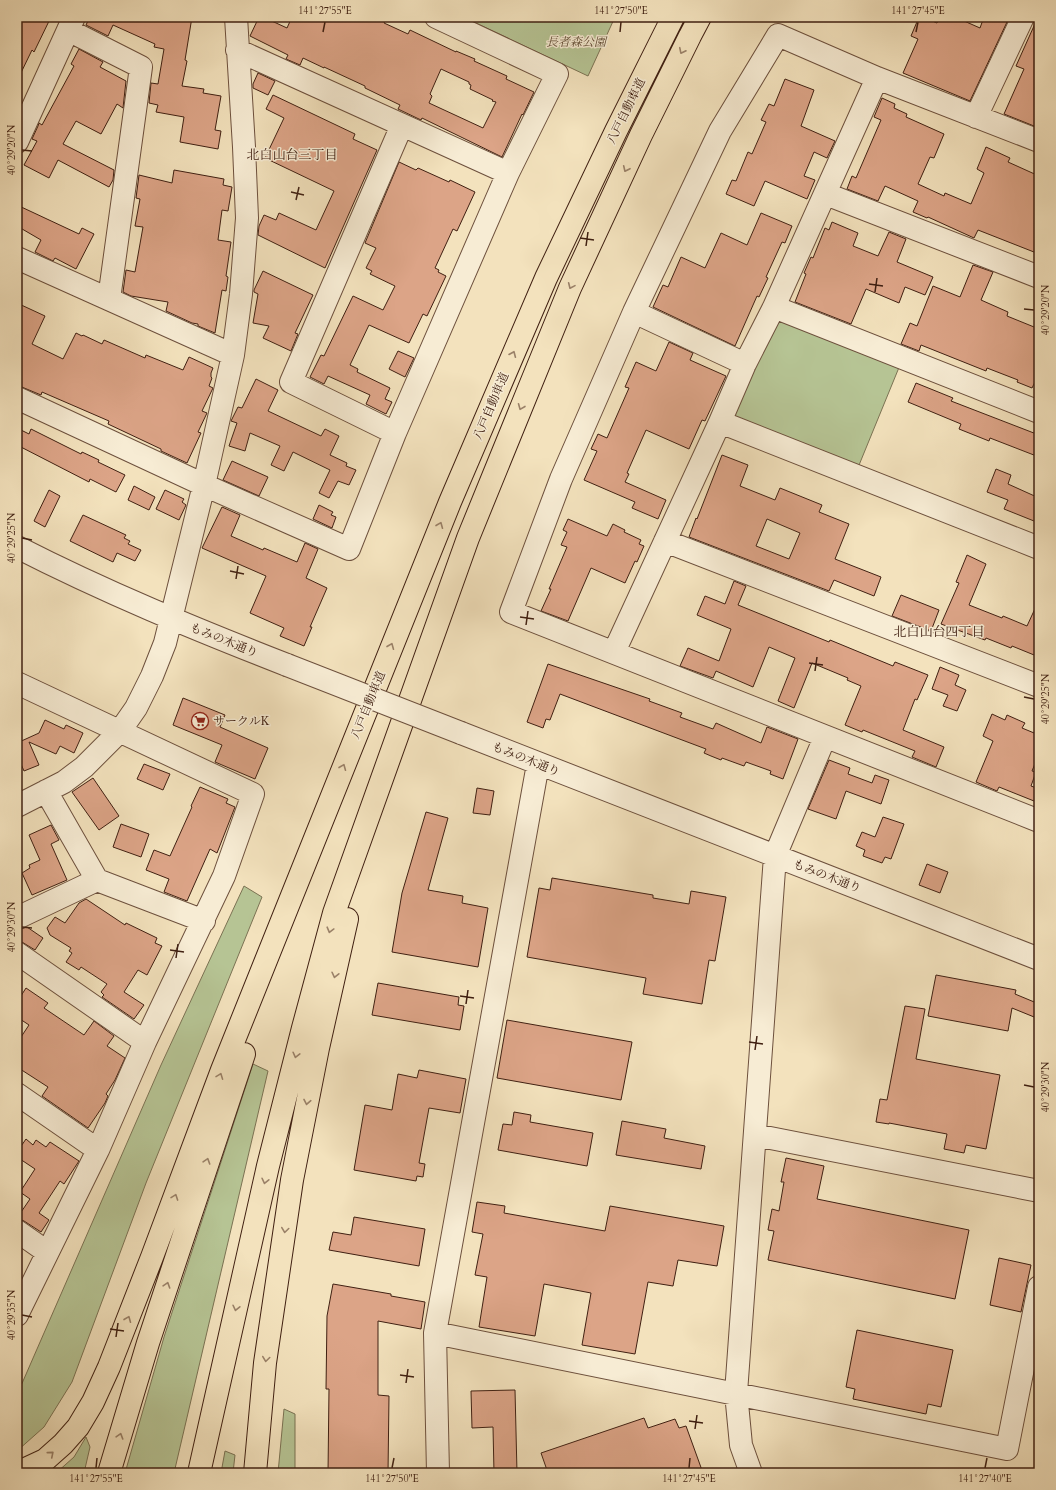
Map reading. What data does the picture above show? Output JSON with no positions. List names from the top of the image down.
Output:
{
  "streets": {
    "highway": ["八戸自動車道"],
    "street": ["もみの木通り"]
  },
  "districts": ["北白山台三丁目", "北白山台四丁目"],
  "parks": ["長者森公園"],
  "places": {
    "supermarket": ["サークルK"]
  },
  "coordinates": [
    "141°27'55\"E",
    "141°27'50\"E",
    "141°27'45\"E",
    "40°29'20\"N",
    "40°29'25\"N",
    "40°29'30\"N",
    "40°29'35\"N",
    "141°27'40\"E"
  ]
}
